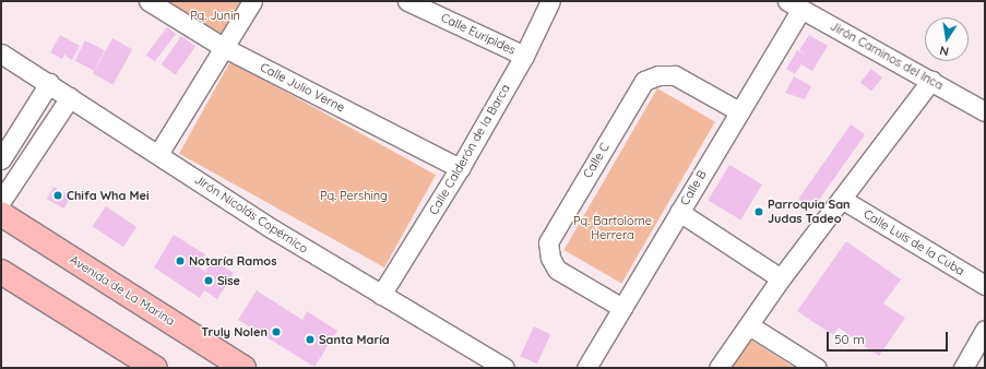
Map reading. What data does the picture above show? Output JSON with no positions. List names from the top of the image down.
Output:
{
  "streets": {
    "main road": ["Avenida de La Marina"],
    "street": [
      "Calle Euripides",
      "Jirón Caminos del Inca",
      "Calle Julio Verne",
      "Calle Calderón de la Barca",
      "Calle C",
      "Calle B",
      "Jirón Nicolás Copérnico",
      "Calle Luis de la Cuba"
    ]
  },
  "crossings": [
    ["Calle Euripides", "Calle Calderón de la Barca"],
    ["Jirón Caminos del Inca", "Calle B"],
    ["Calle Julio Verne", "Calle Calderón de la Barca"],
    ["Calle Calderón de la Barca", "Jirón Nicolás Copérnico"],
    ["Calle C", "Calle B"]
  ],
  "parks": ["Pq. Junin", "Pq. Pershing", "Pq. Bartolome Herrera"],
  "places": [
    "Chifa Wha Mei",
    "Parroquia San Judas Tadeo",
    "Notaría Ramos",
    "Sise",
    "Truly Nolen",
    "Santa María"
  ],
  "scale_bar": "50 m",
  "north": "bottom"
}
